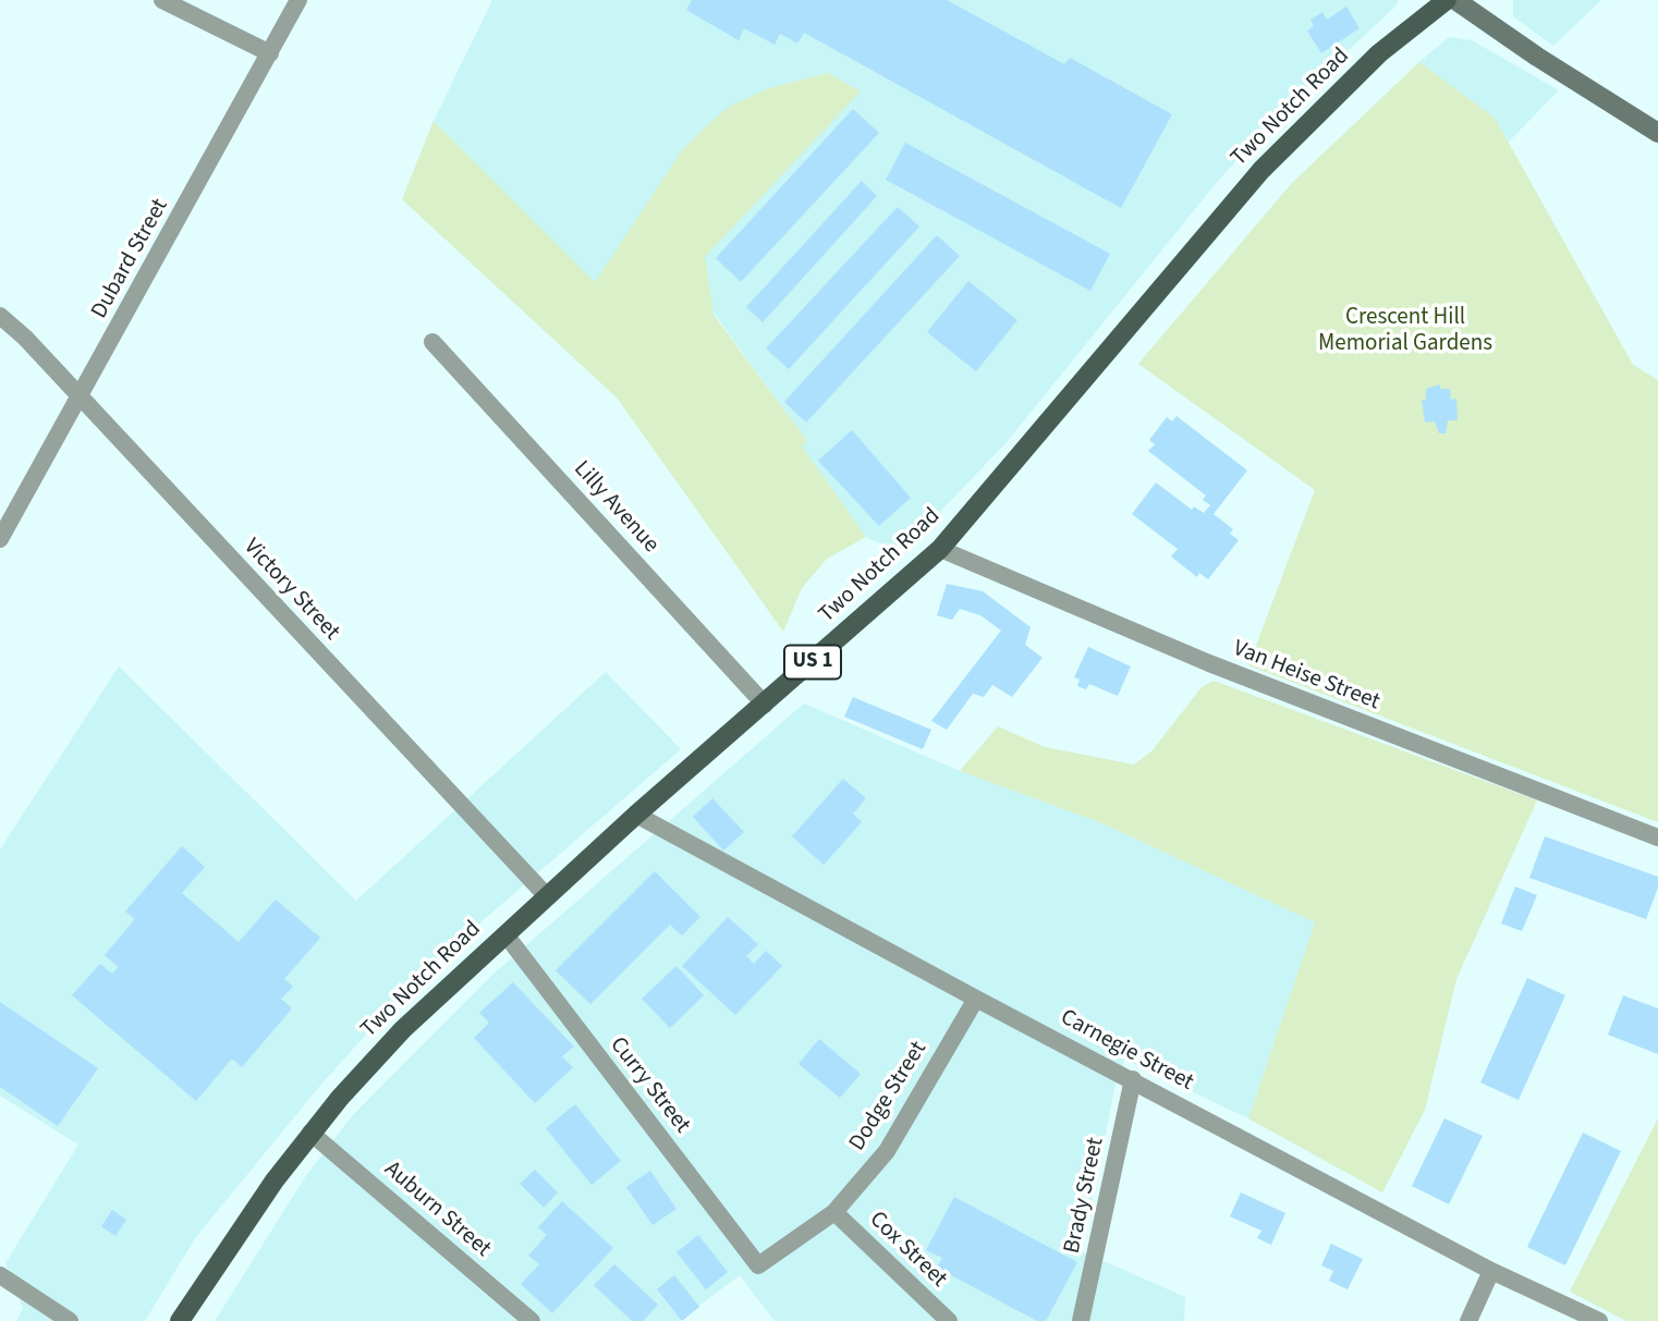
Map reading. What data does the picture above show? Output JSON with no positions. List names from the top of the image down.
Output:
{
  "streets": {
    "main road": ["Two Notch Road", "US 1"],
    "street": [
      "Dubard Street",
      "Lilly Avenue",
      "Victory Street",
      "Van Heise Street",
      "Carnegie Street",
      "Curry Street",
      "Dodge Street",
      "Brady Street",
      "Auburn Street",
      "Cox Street"
    ]
  },
  "crossings": [
    ["Two Notch Road", "Lilly Avenue"],
    ["Two Notch Road", "Victory Street"],
    ["Two Notch Road", "Van Heise Street"],
    ["Two Notch Road", "Carnegie Street"],
    ["Two Notch Road", "Curry Street"],
    ["Two Notch Road", "Auburn Street"],
    ["Dubard Street", "Victory Street"],
    ["Carnegie Street", "Dodge Street"],
    ["Carnegie Street", "Brady Street"],
    ["Curry Street", "Dodge Street"],
    ["Dodge Street", "Cox Street"]
  ],
  "parks": ["Crescent Hill Memorial Gardens"]
}
